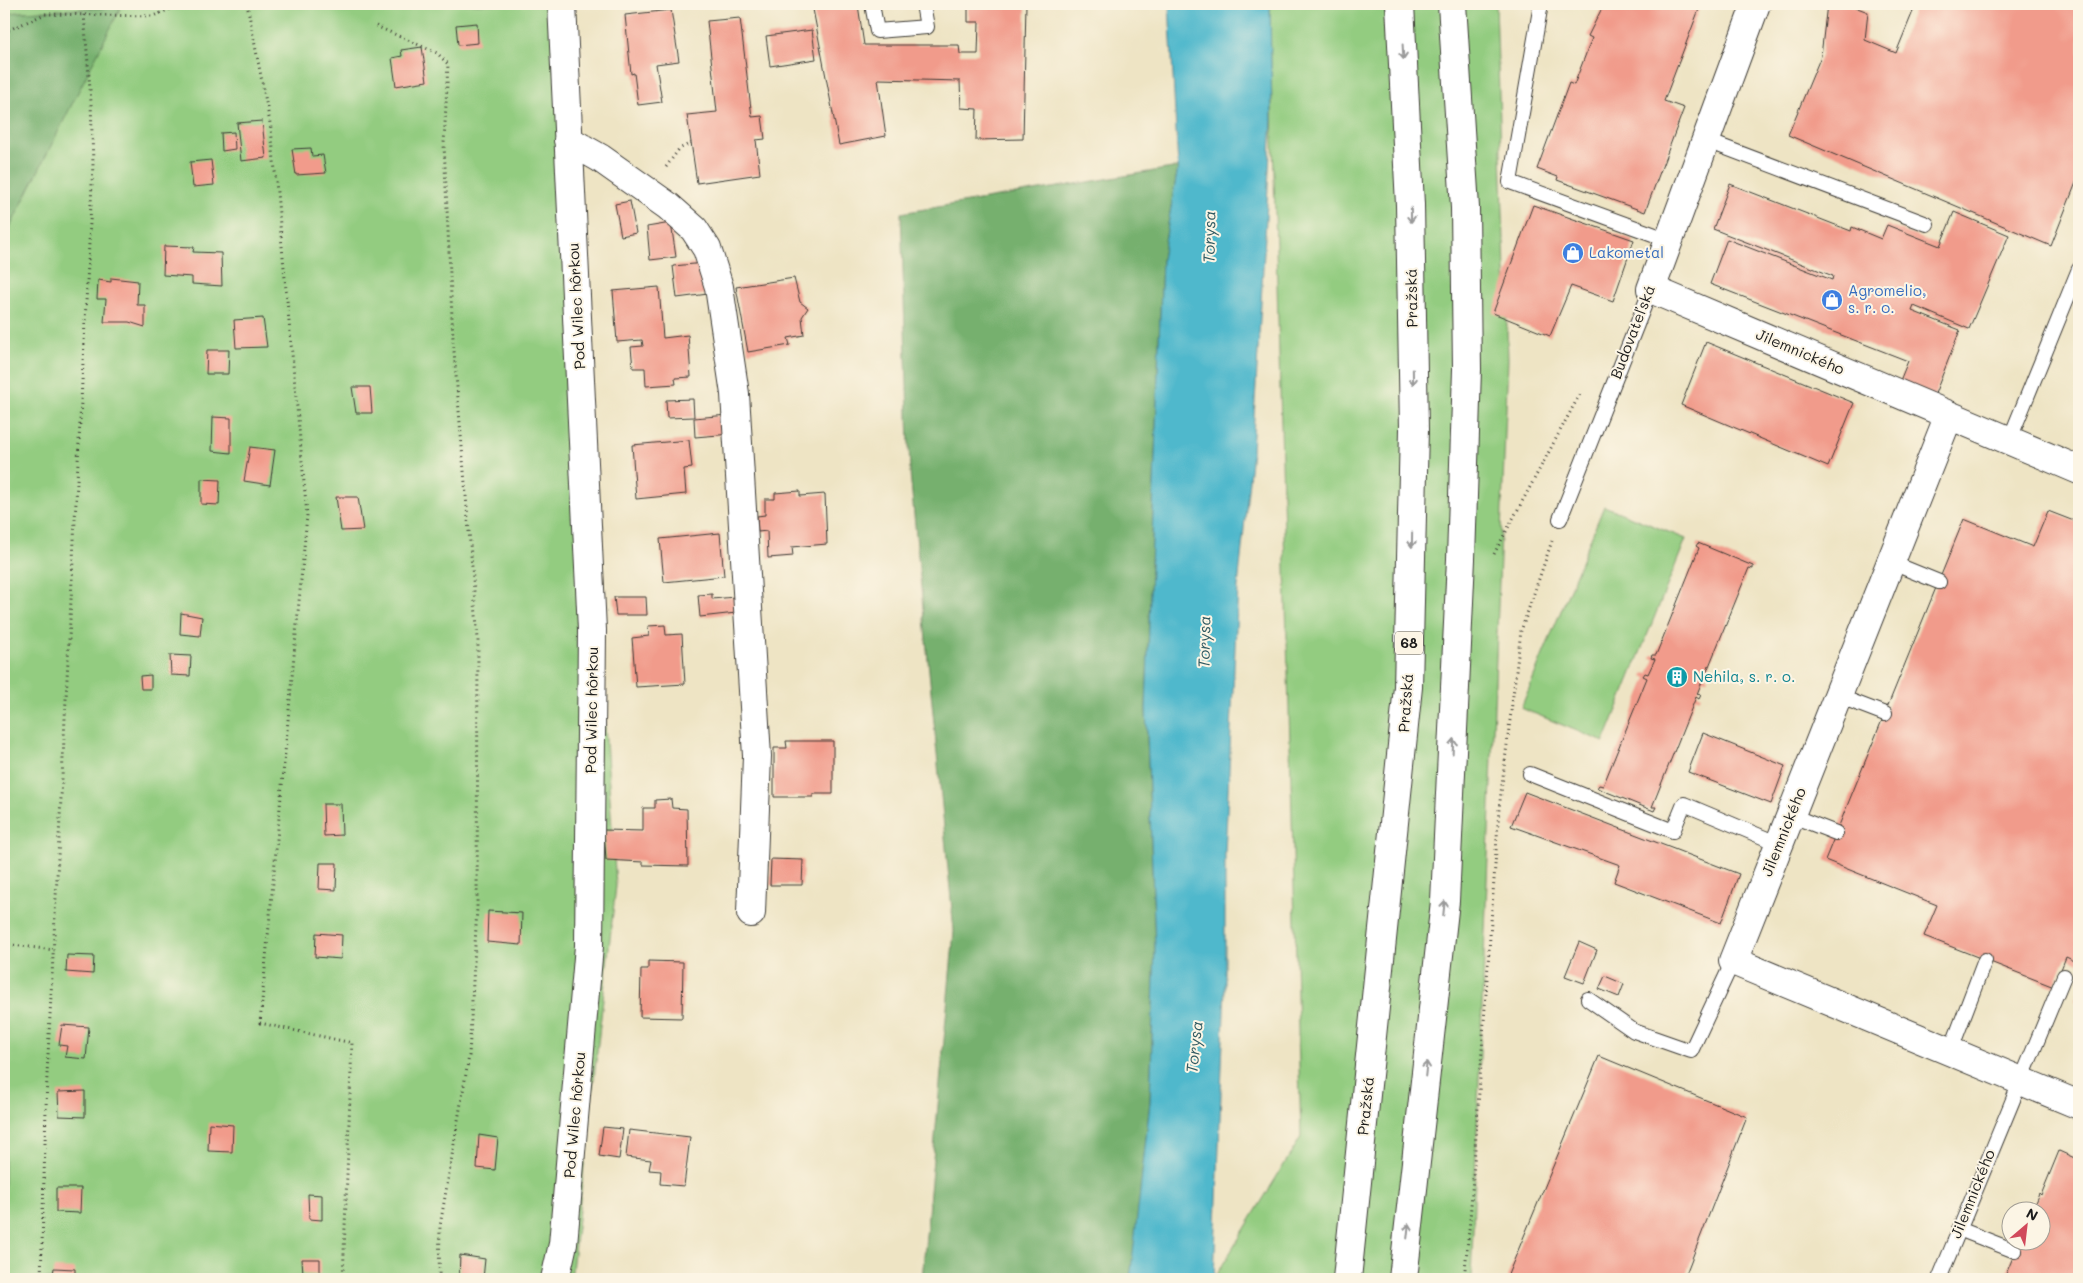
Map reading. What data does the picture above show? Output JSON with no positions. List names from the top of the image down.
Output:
{
  "streets": {
    "street": [
      "Pražská",
      "Pod Wilec hôrkou",
      "Budovateľská",
      "Jilemnického",
      "68"
    ]
  },
  "crossings": [
    ["Budovateľská", "Jilemnického"]
  ],
  "water": ["Torysa"],
  "places": {
    "shop": ["Lakometal", "Agromelio, s. r. o."],
    "building": ["Nehila, s. r. o."]
  },
  "north": "top right"
}
